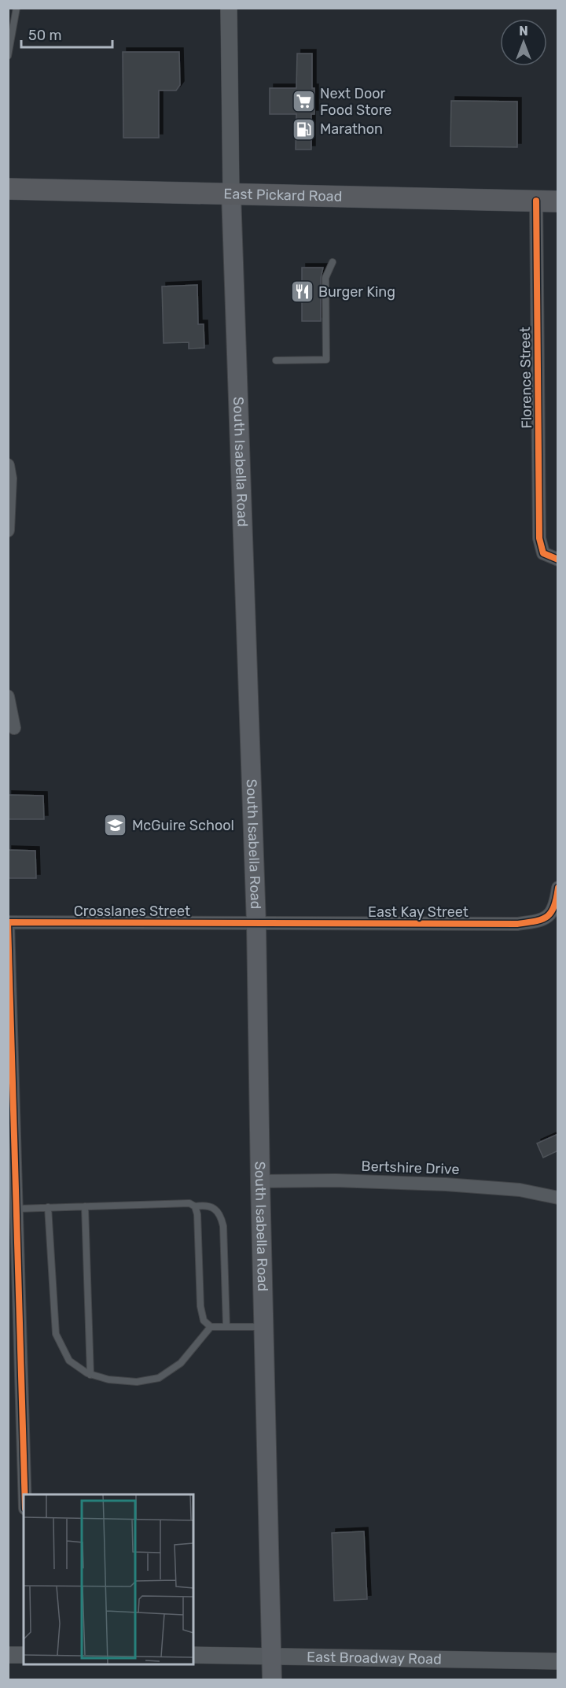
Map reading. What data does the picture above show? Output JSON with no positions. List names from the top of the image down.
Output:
{
  "streets": {
    "main road": ["East Pickard Road", "South Isabella Road"],
    "street": [
      "Florence Street",
      "Crosslanes Street",
      "East Kay Street",
      "Bertshire Drive",
      "East Broadway Road"
    ]
  },
  "crossings": [
    ["East Pickard Road", "Florence Street"],
    ["East Pickard Road", "South Isabella Road"],
    ["South Isabella Road", "Crosslanes Street"],
    ["South Isabella Road", "East Kay Street"],
    ["South Isabella Road", "Bertshire Drive"],
    ["South Isabella Road", "East Broadway Road"],
    ["Crosslanes Street", "East Kay Street"]
  ],
  "places": {
    "supermarket": ["Next Door Food Store"],
    "fuel station": ["Marathon"],
    "restaurant": ["Burger King"],
    "school or university": ["McGuire School"]
  },
  "scale_bar": "50 m",
  "north": "top"
}
